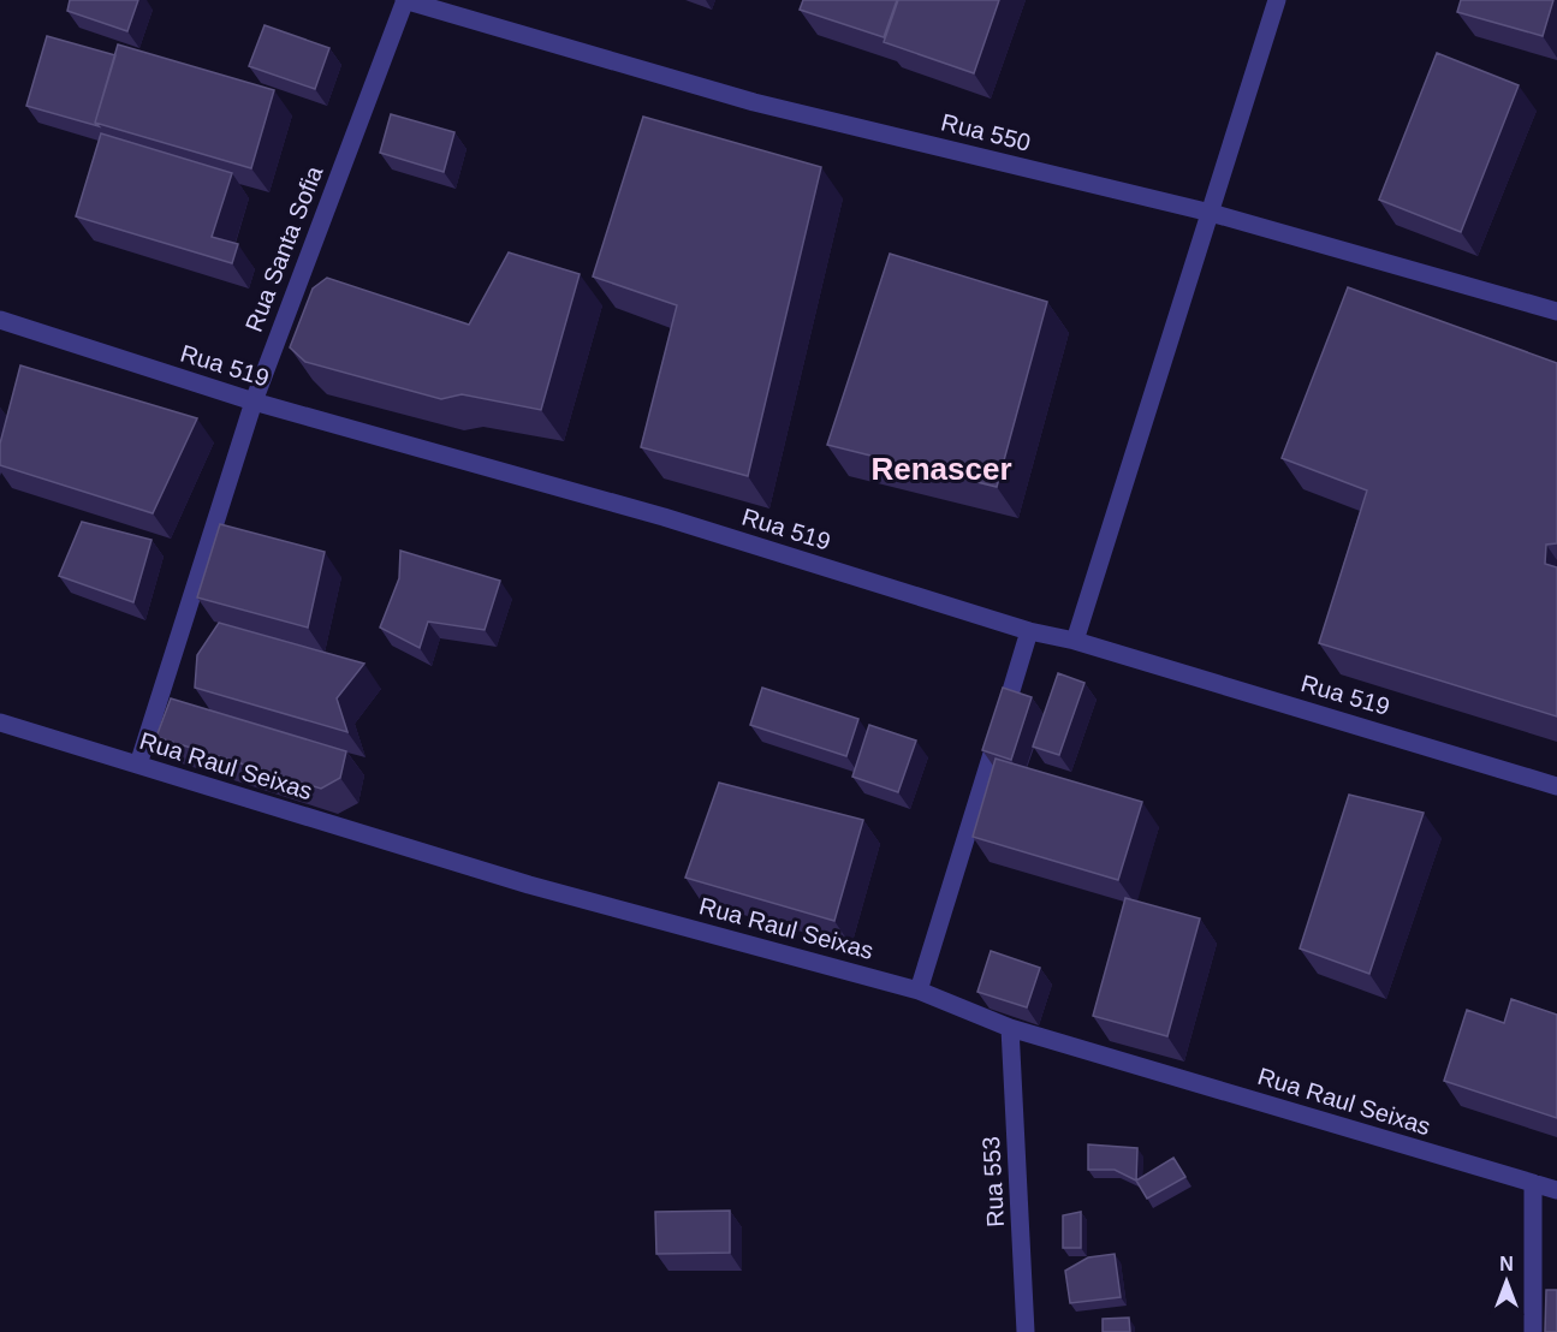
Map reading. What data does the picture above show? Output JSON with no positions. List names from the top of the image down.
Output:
{
  "streets": {
    "street": [
      "Rua 550",
      "Rua Santa Sofia",
      "Rua 519",
      "Rua Raul Seixas",
      "Rua 553"
    ]
  },
  "crossings": [
    ["Rua 550", "Rua Santa Sofia"],
    ["Rua Santa Sofia", "Rua 519"],
    ["Rua Santa Sofia", "Rua Raul Seixas"],
    ["Rua Raul Seixas", "Rua 553"]
  ],
  "districts": ["Renascer"],
  "north": "top"
}
